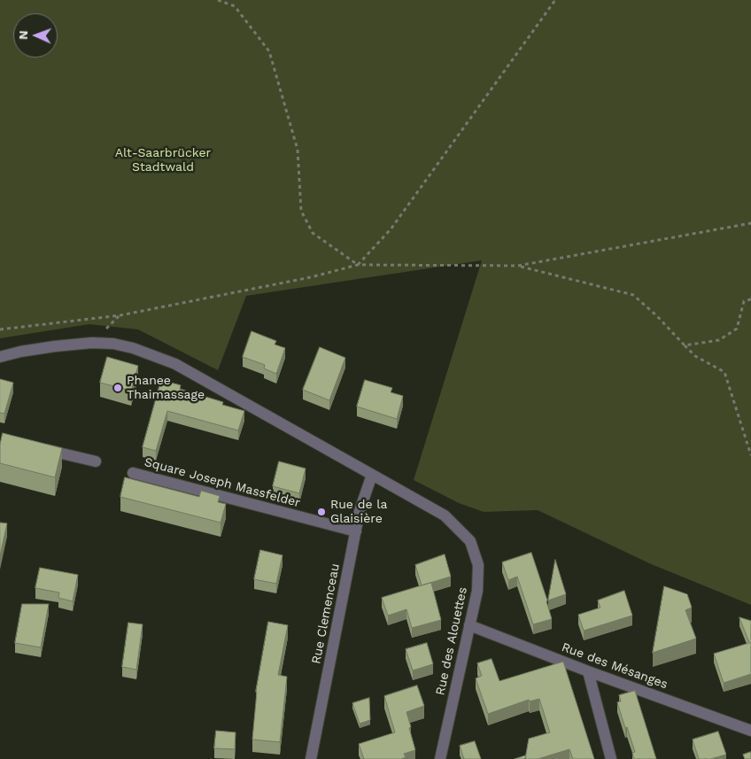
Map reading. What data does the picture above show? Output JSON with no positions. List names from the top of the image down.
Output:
{
  "streets": {
    "street": [
      "Square Joseph Massfelder",
      "Rue Clemenceau",
      "Rue des Alouettes",
      "Rue des Mésanges"
    ]
  },
  "crossings": [
    ["Square Joseph Massfelder", "Rue Clemenceau"],
    ["Rue Clemenceau", "Rue des Alouettes"],
    ["Rue des Alouettes", "Rue des Mésanges"]
  ],
  "parks": ["Alt-Saarbrücker Stadtwald"],
  "places": ["Phanee Thaimassage", "Rue de la Glaisière"],
  "north": "left"
}
